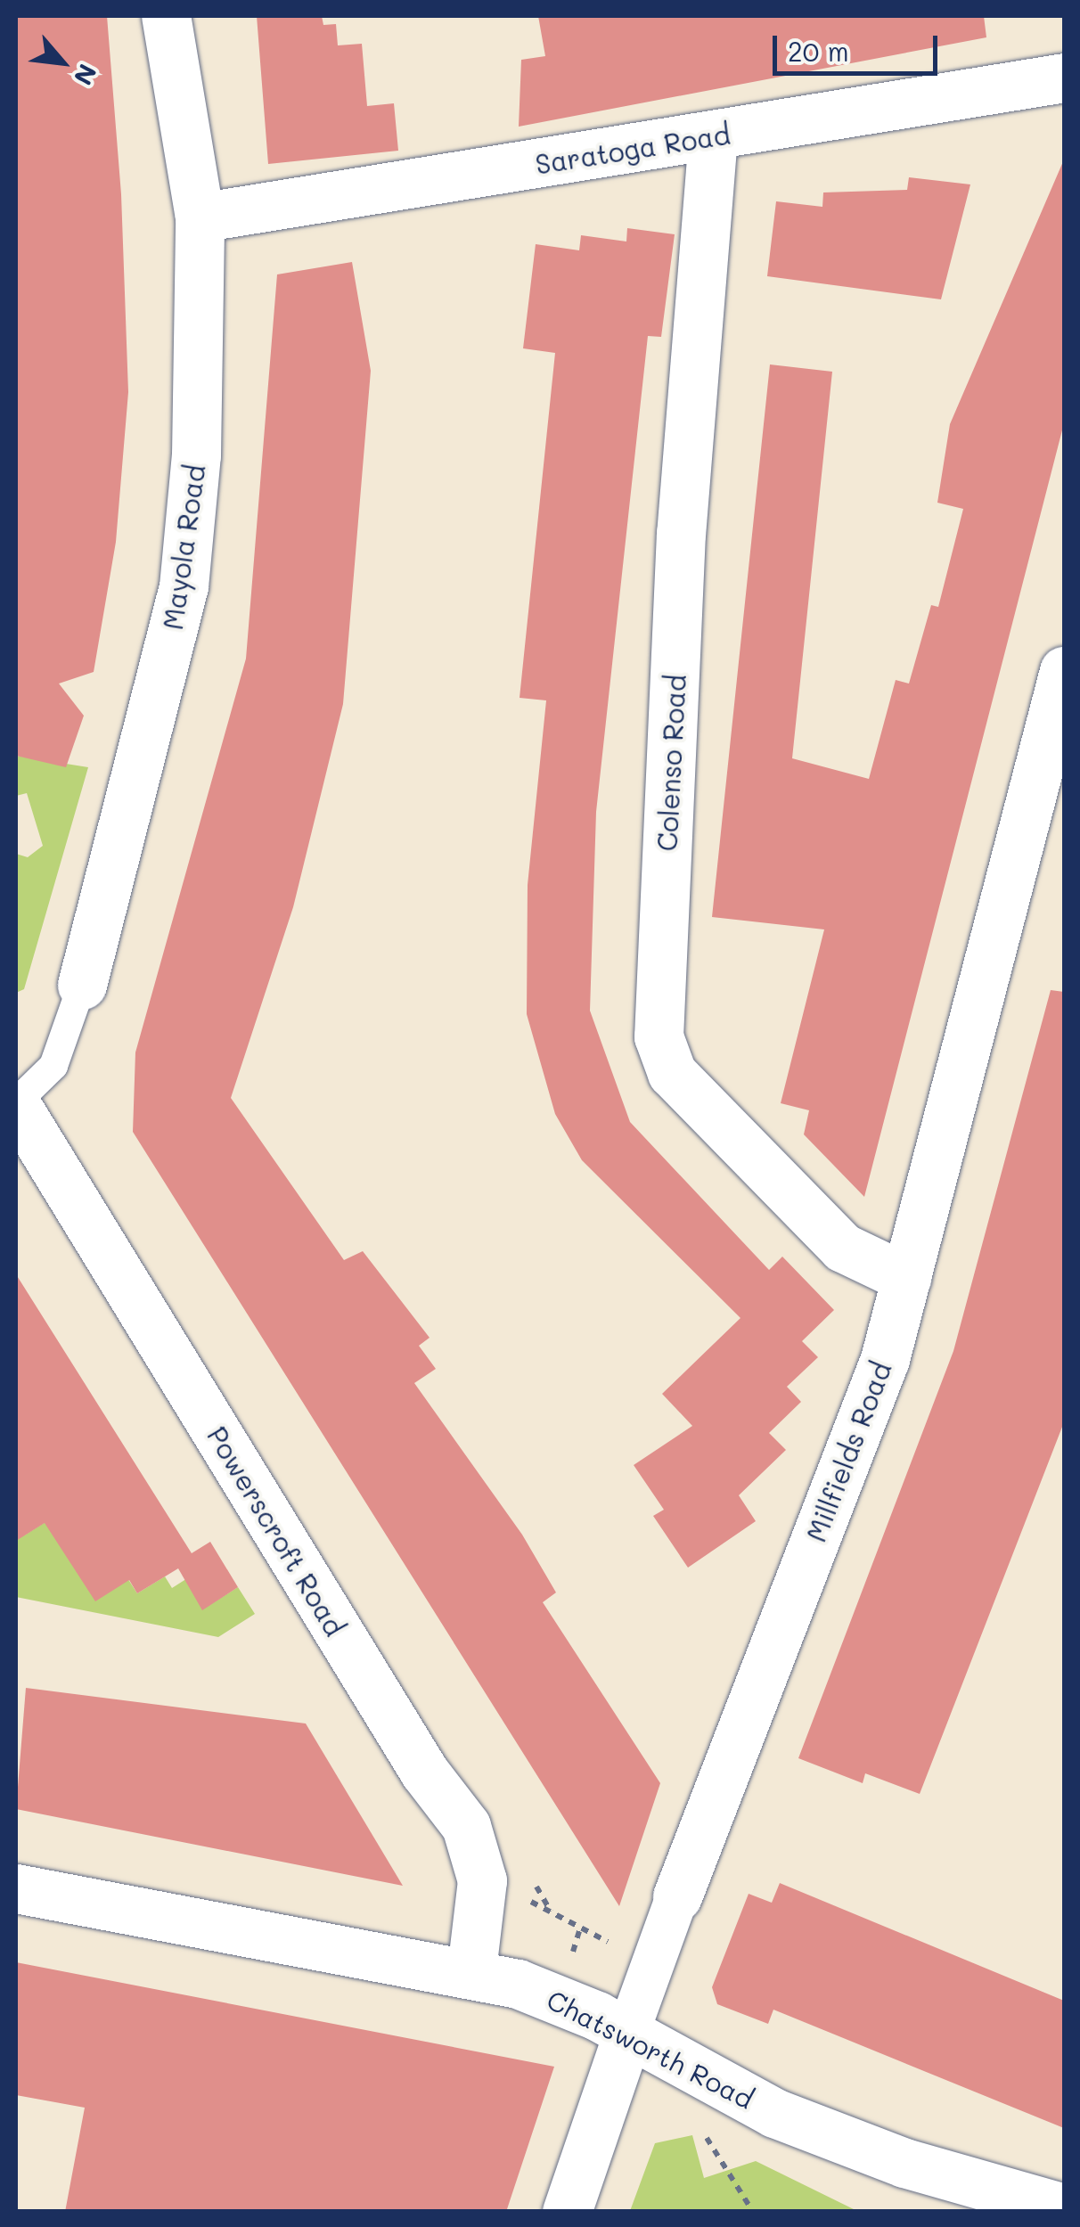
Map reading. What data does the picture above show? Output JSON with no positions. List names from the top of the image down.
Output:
{
  "streets": {
    "street": [
      "Saratoga Road",
      "Mayola Road",
      "Colenso Road",
      "Millfields Road",
      "Powerscroft Road",
      "Chatsworth Road"
    ]
  },
  "crossings": [
    ["Saratoga Road", "Mayola Road"],
    ["Saratoga Road", "Colenso Road"],
    ["Mayola Road", "Powerscroft Road"],
    ["Colenso Road", "Millfields Road"],
    ["Millfields Road", "Chatsworth Road"],
    ["Powerscroft Road", "Chatsworth Road"]
  ],
  "scale_bar": "20 m",
  "north": "bottom right"
}
